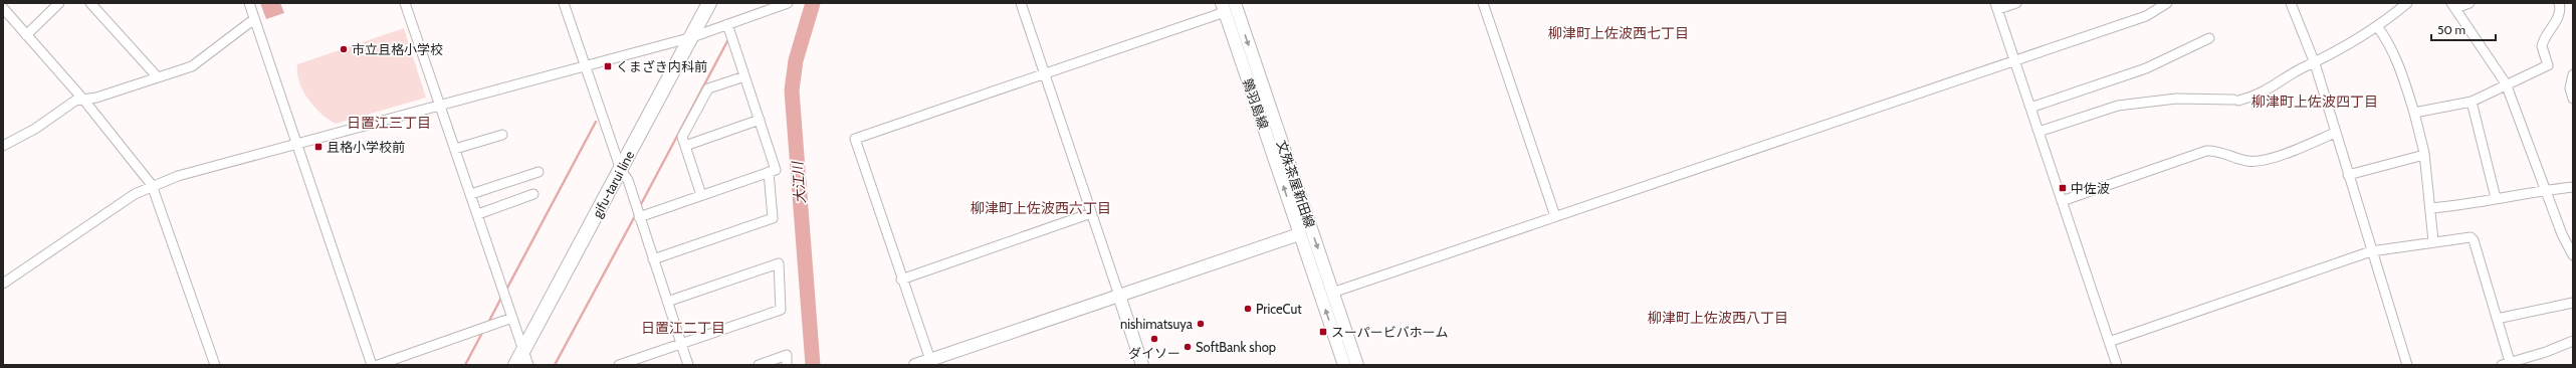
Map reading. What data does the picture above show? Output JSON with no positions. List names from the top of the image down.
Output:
{
  "streets": {
    "main road": ["鶉羽島線", "gifu-tarui line", "文殊茶屋新田線"]
  },
  "one_way": ["鶉羽島線", "文殊茶屋新田線"],
  "districts": [
    "柳津町上佐波西七丁目",
    "柳津町上佐波四丁目",
    "日置江三丁目",
    "柳津町上佐波西六丁目",
    "柳津町上佐波西八丁目",
    "日置江二丁目"
  ],
  "water": ["大江川"],
  "places": {
    "other": [
      "市立且格小学校",
      "PriceCut",
      "nishimatsuya",
      "ダイソー",
      "SoftBank shop"
    ],
    "transit": [
      "くまざき内科前",
      "且格小学校前",
      "中佐波",
      "スーパービバホーム"
    ]
  },
  "scale_bar": "50 m"
}
